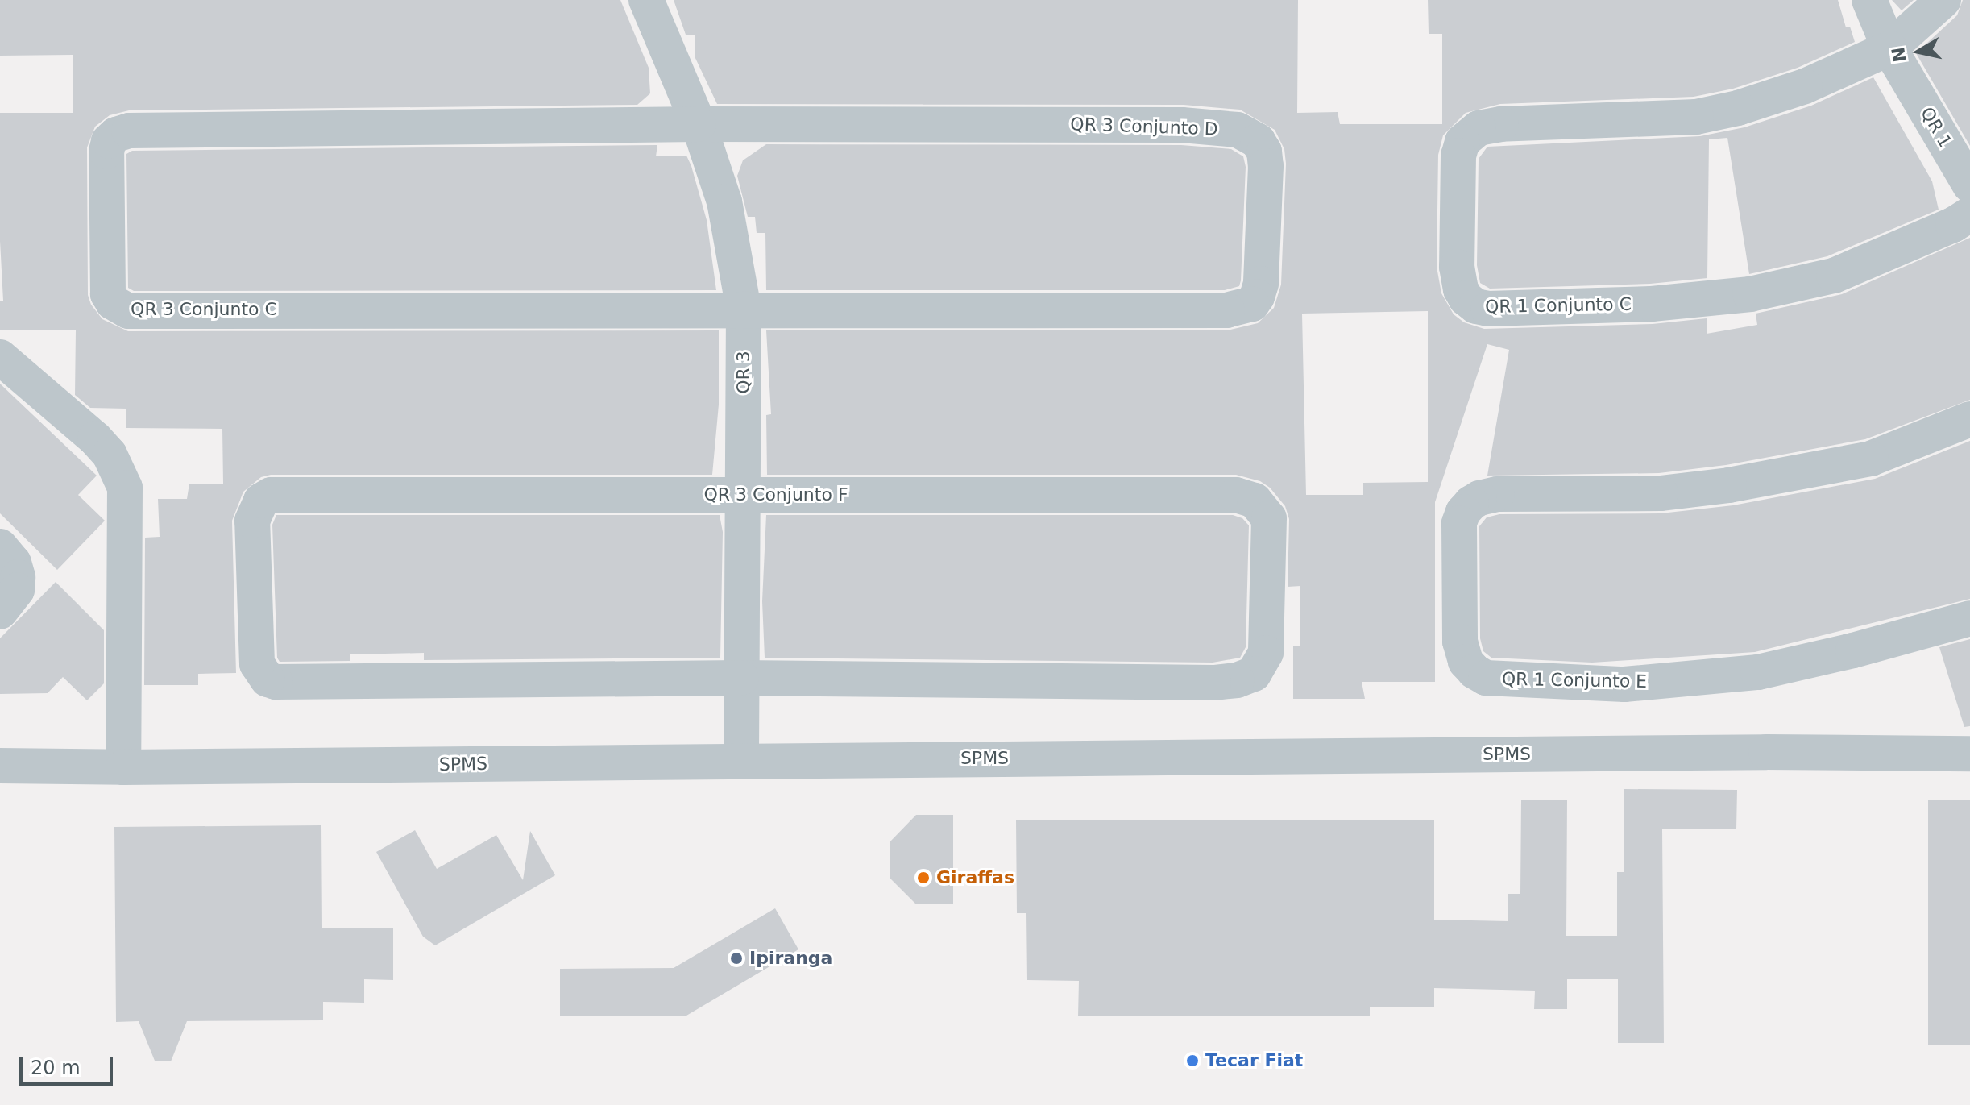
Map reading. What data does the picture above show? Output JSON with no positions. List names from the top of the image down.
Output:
{
  "streets": {
    "street": [
      "QR 3 Conjunto D",
      "QR 1",
      "QR 1 Conjunto C",
      "QR 3 Conjunto C",
      "QR 3",
      "QR 3 Conjunto F",
      "QR 1 Conjunto E",
      "SPMS"
    ]
  },
  "crossings": [
    ["QR 3 Conjunto D", "QR 3 Conjunto C"],
    ["QR 3 Conjunto D", "QR 3"],
    ["QR 1", "QR 1 Conjunto C"],
    ["QR 3 Conjunto C", "QR 3"],
    ["QR 3", "QR 3 Conjunto F"],
    ["QR 3", "SPMS"]
  ],
  "places": ["Giraffas", "Ipiranga", "Tecar Fiat"],
  "scale_bar": "20 m",
  "north": "left"
}
